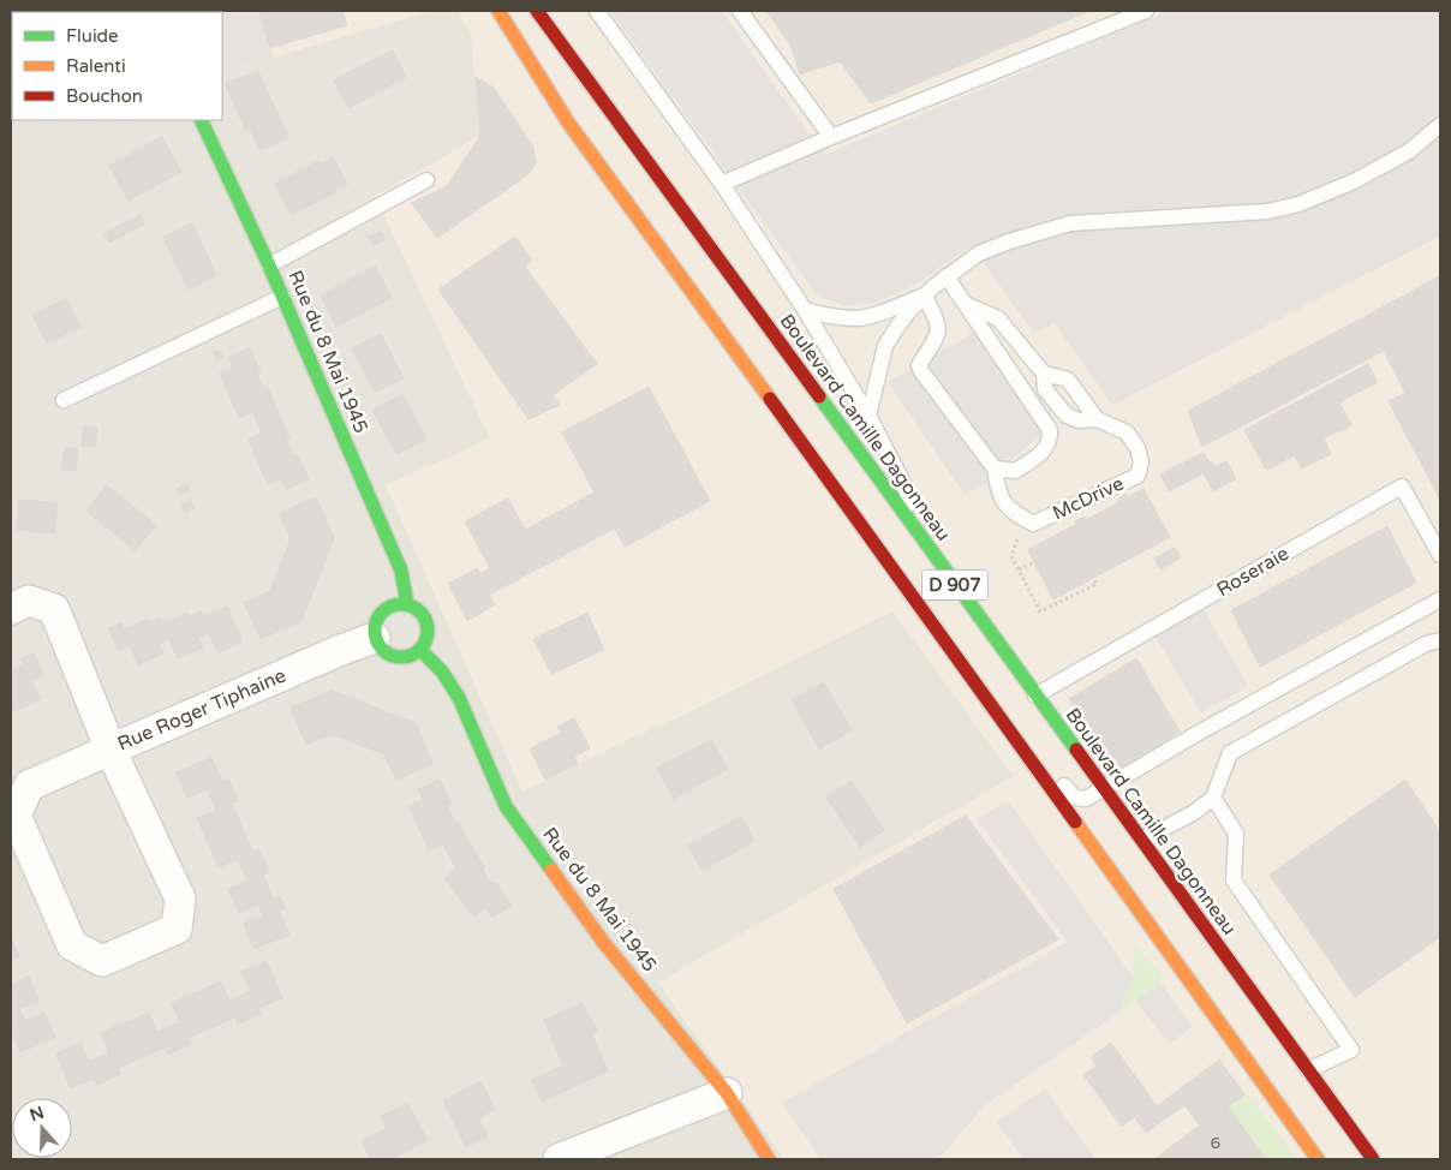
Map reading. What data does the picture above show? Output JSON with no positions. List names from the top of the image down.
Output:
{
  "streets": {
    "main road": ["Rue du 8 Mai 1945", "Boulevard Camille Dagonneau", "D 907"],
    "street": ["Rue Roger Tiphaine"],
    "lane": ["McDrive", "Roseraie"]
  },
  "crossings": [
    ["Rue du 8 Mai 1945", "Rue Roger Tiphaine"],
    ["Boulevard Camille Dagonneau", "Roseraie"]
  ],
  "house_numbers": ["6"],
  "legend": ["Fluide", "Ralenti", "Bouchon"],
  "north": "top"
}
